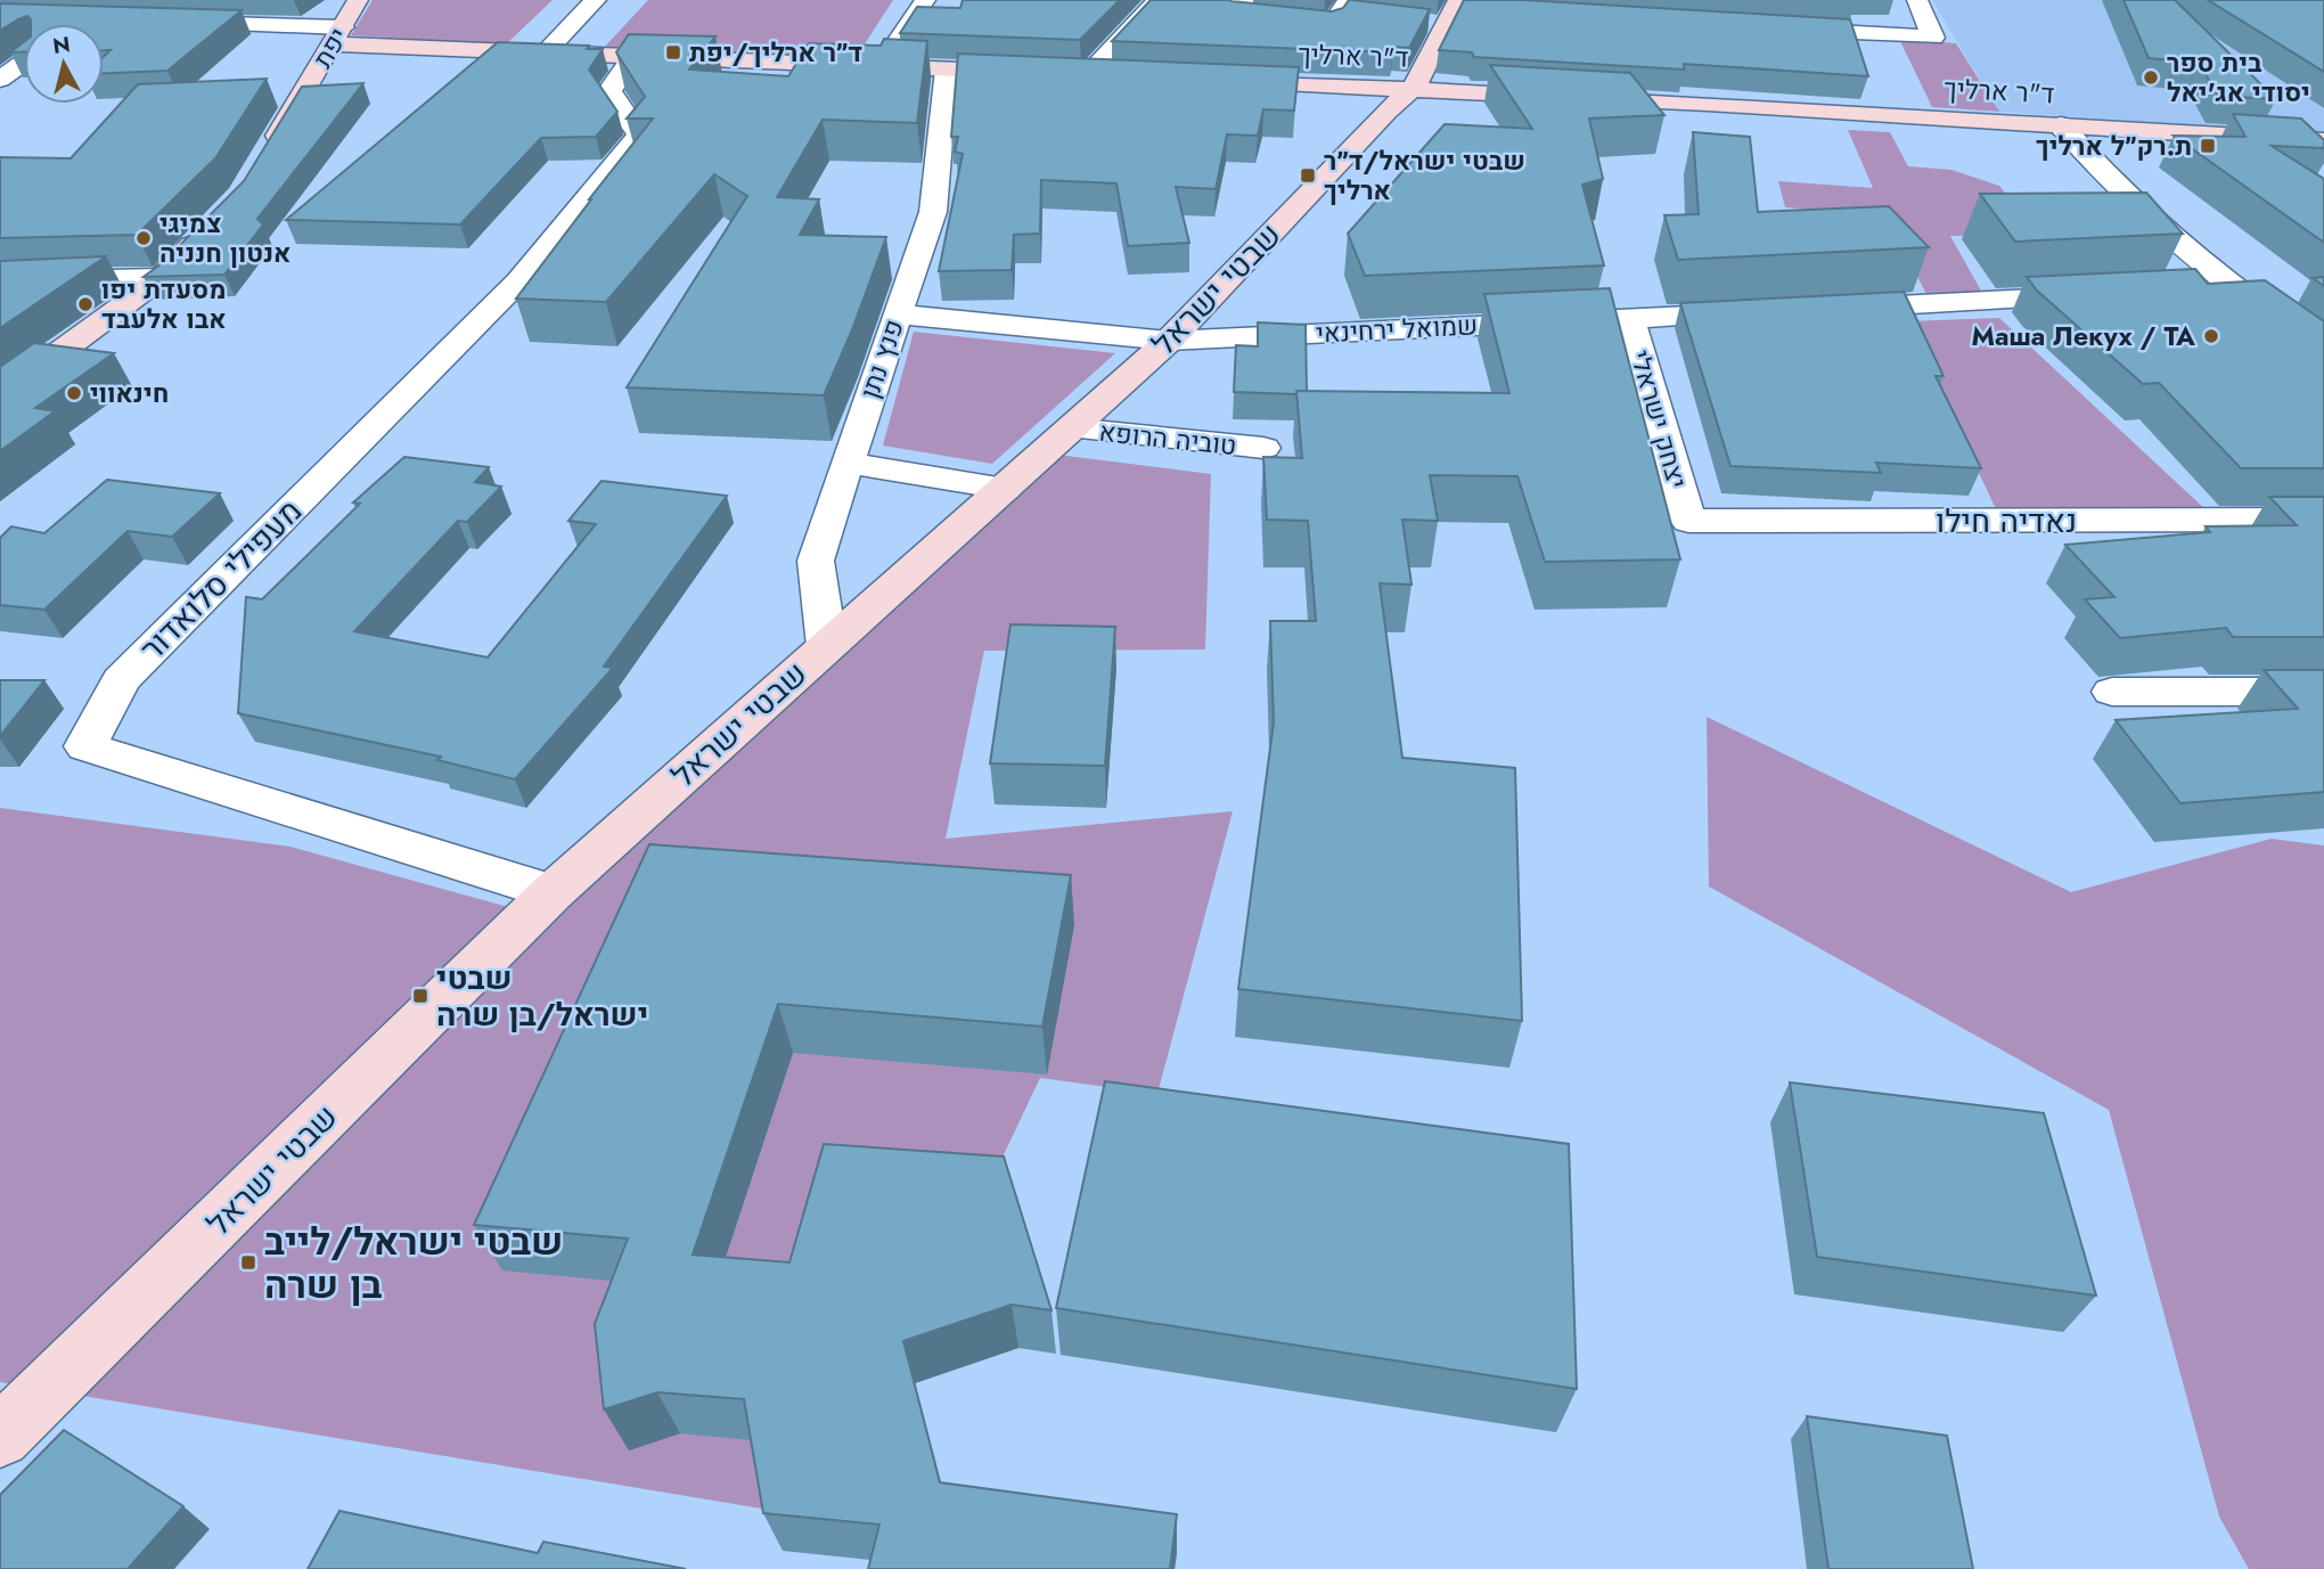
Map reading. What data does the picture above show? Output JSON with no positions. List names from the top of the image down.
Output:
{
  "streets": {
    "street": [
      "יפת",
      "ד\"ר ארליך",
      "שבטי ישראל",
      "שמואל ירחינאי",
      "פנץ נתן",
      "יצחק ישראלי",
      "טוביה הרופא",
      "נאדיה חילו",
      "מעפילי סלואדור"
    ]
  },
  "crossings": [
    ["ד\"ר ארליך", "שבטי ישראל"],
    ["שבטי ישראל", "שמואל ירחינאי"],
    ["שבטי ישראל", "פנץ נתן"],
    ["שבטי ישראל", "טוביה הרופא"],
    ["שבטי ישראל", "מעפילי סלואדור"],
    ["שמואל ירחינאי", "פנץ נתן"],
    ["שמואל ירחינאי", "יצחק ישראלי"],
    ["יצחק ישראלי", "נאדיה חילו"]
  ],
  "places": {
    "transit": [
      "ד״ר ארליך/יפת",
      "ת.רק״ל ארליך",
      "שבטי ישראל/ד״ר ארליך",
      "שבטי ישראל/בן שרה",
      "שבטי ישראל/לייב בן שרה"
    ],
    "other": [
      "בית ספר יסודי אג'יאל",
      "צמיגי אנטון חנניה",
      "מסעדת יפו אבו אלעבד",
      "Маша Лекух / ТА",
      "חינאווי"
    ]
  },
  "north": "top"
}
